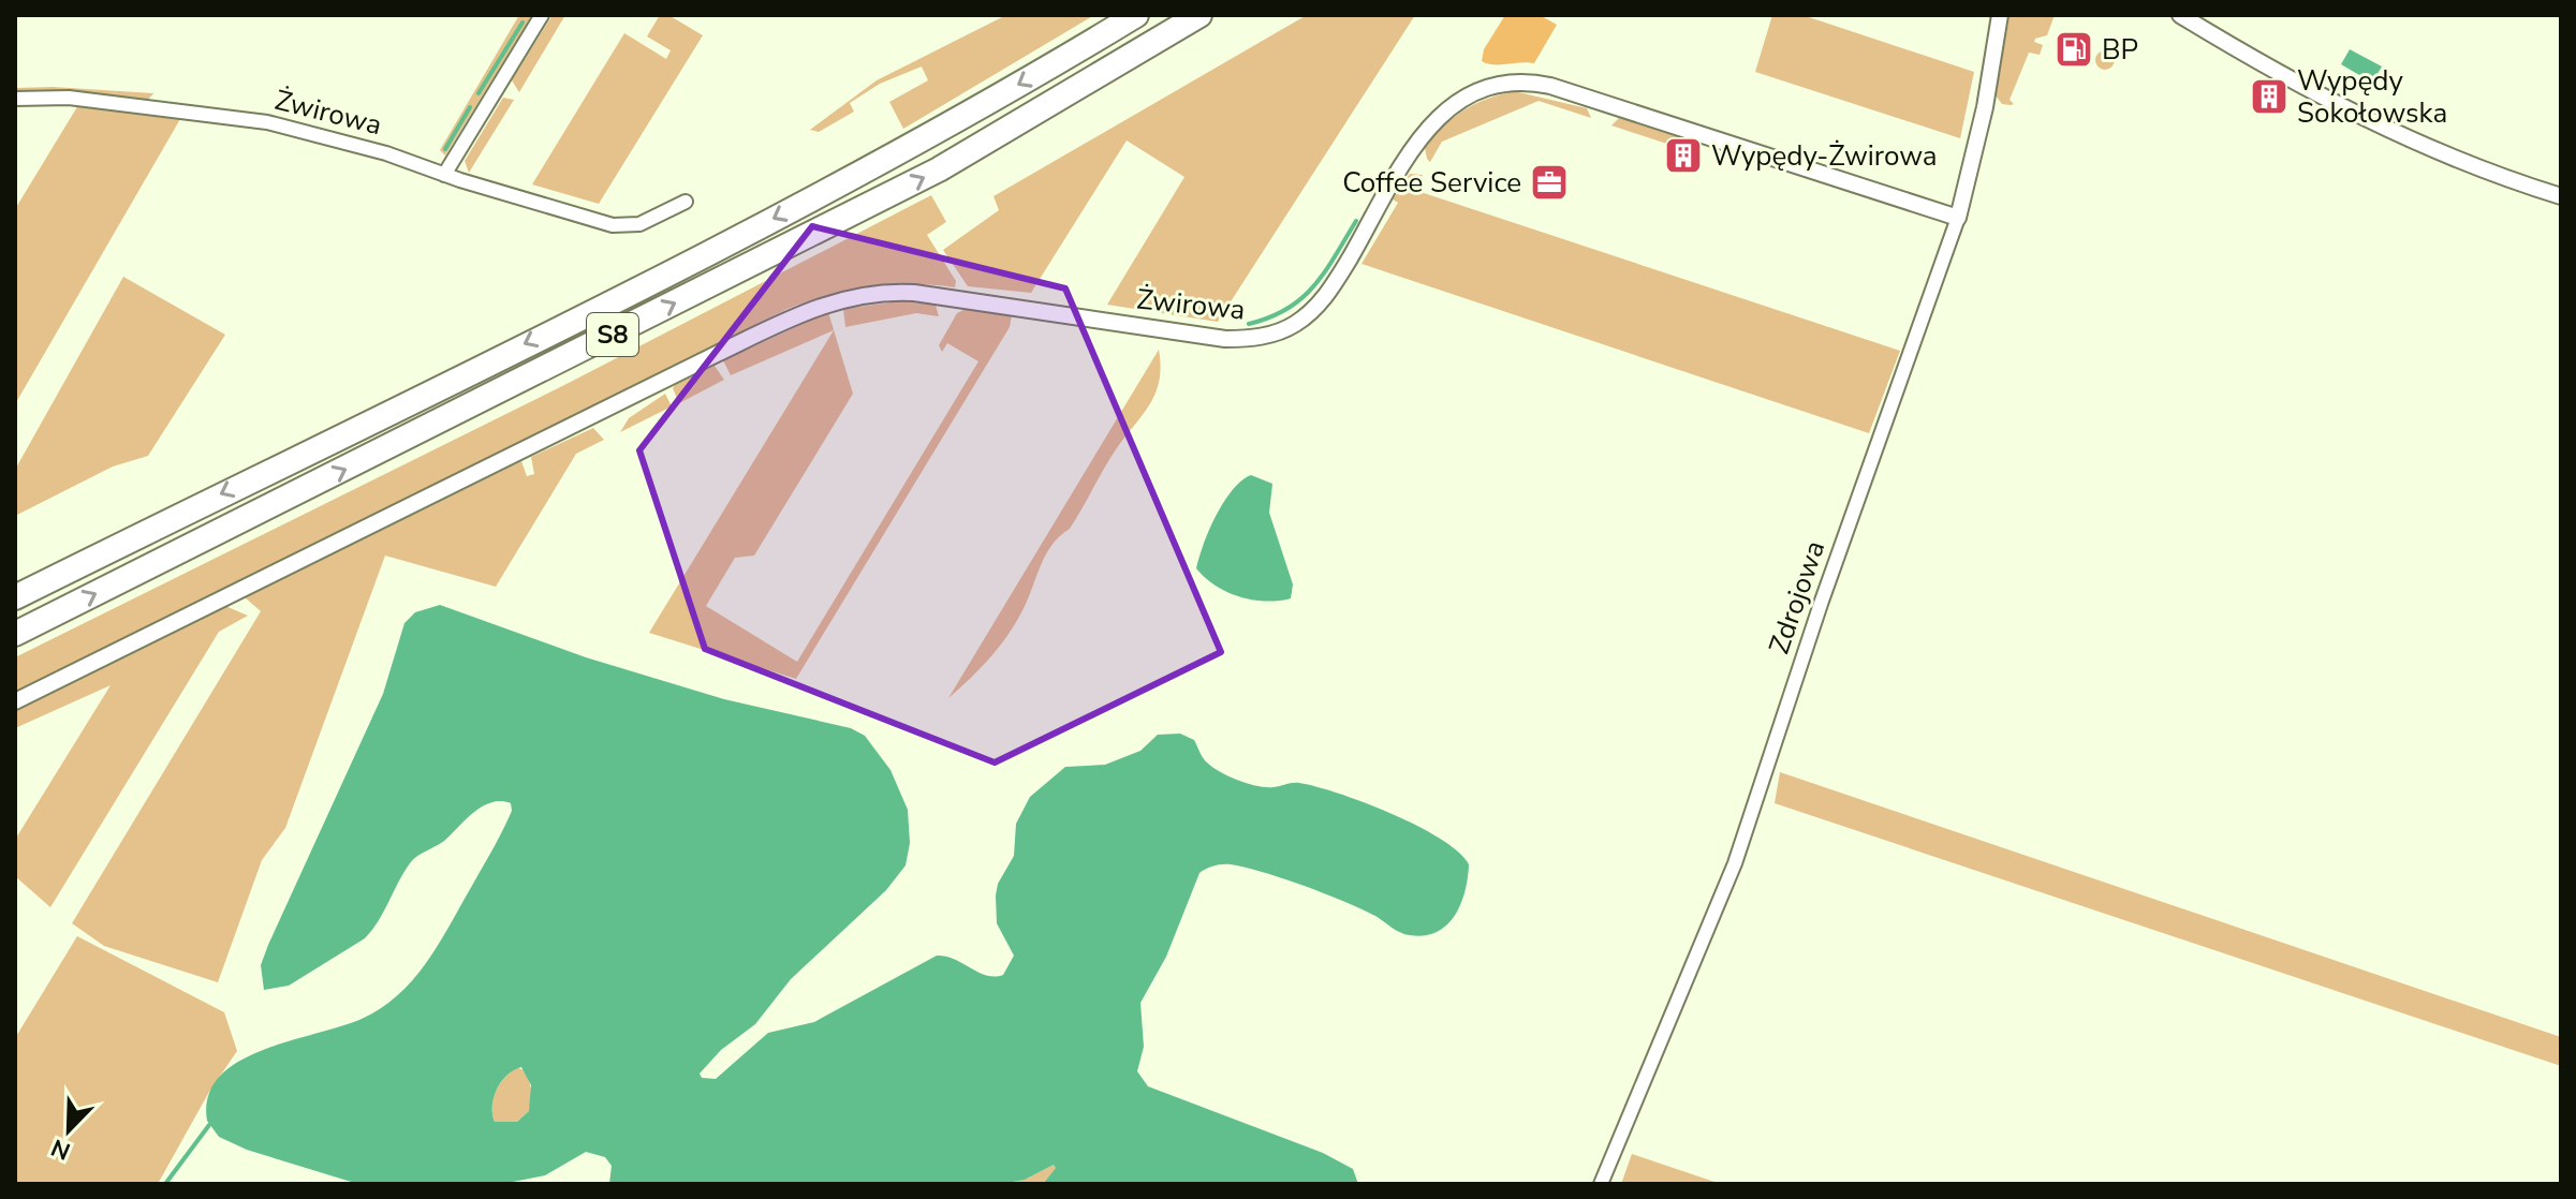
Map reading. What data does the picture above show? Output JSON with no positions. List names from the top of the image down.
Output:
{
  "streets": {
    "highway": ["S8"],
    "street": ["Żwirowa", "Zdrojowa"]
  },
  "crossings": [
    ["Żwirowa", "Zdrojowa"]
  ],
  "places": {
    "fuel station": ["BP"],
    "building": ["Wypędy Sokołowska", "Wypędy-Żwirowa"],
    "office": ["Coffee Service"]
  },
  "north": "bottom left"
}
